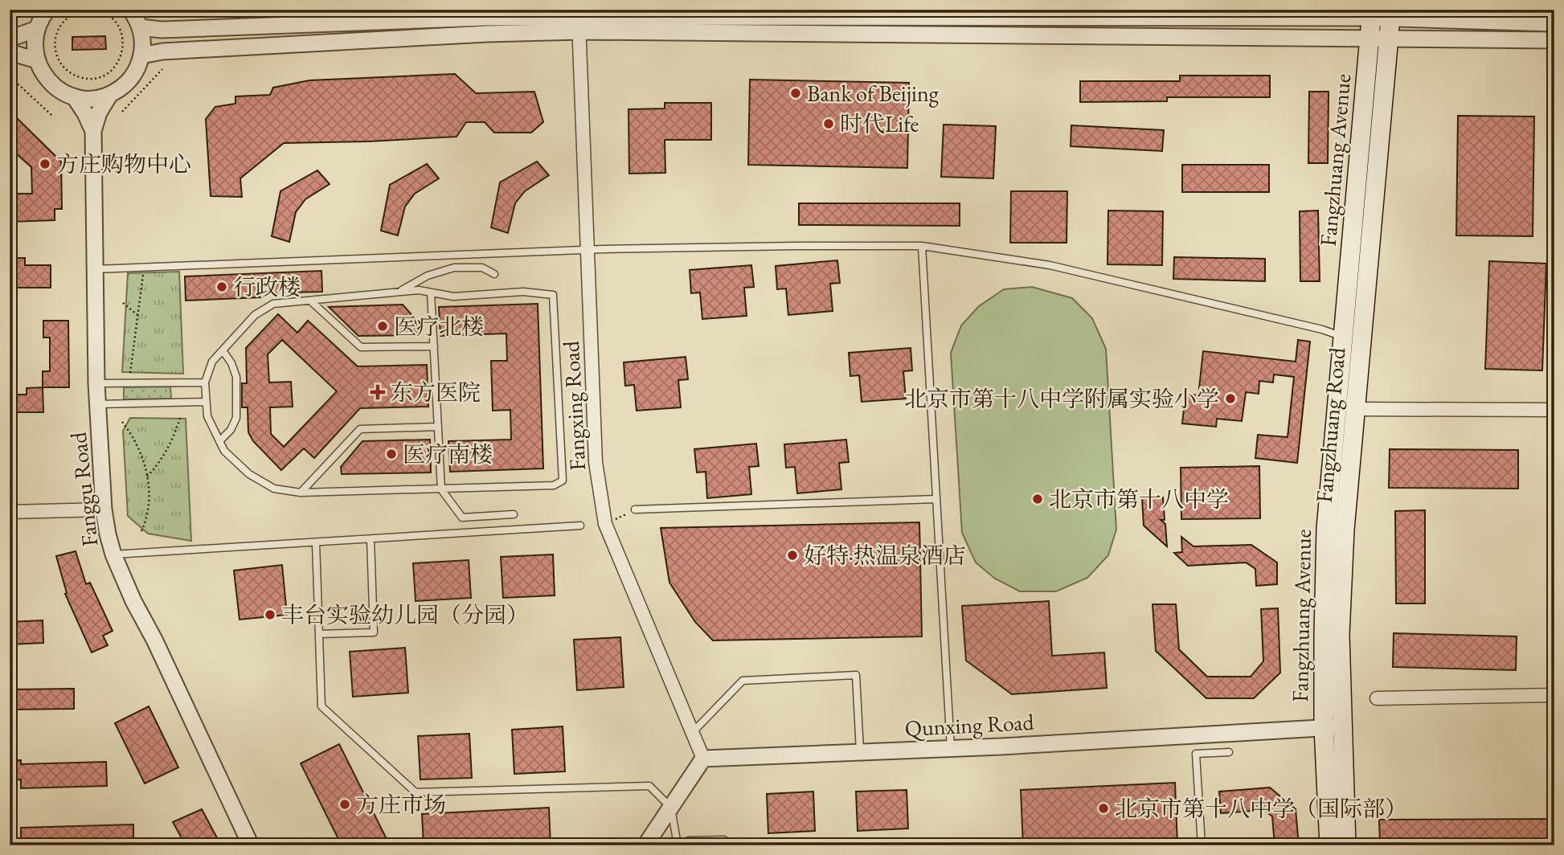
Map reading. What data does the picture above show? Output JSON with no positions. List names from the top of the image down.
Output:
{
  "streets": {
    "main road": ["Fangzhuang Avenue", "Fangzhuang Road"],
    "street": ["Fangxing Road", "Fanggu Road", "Qunxing Road"]
  },
  "crossings": [
    ["Fangzhuang Avenue", "Fangzhuang Road"],
    ["Fangzhuang Avenue", "Qunxing Road"],
    ["Fangxing Road", "Qunxing Road"],
    ["Fangzhuang Road", "Qunxing Road"]
  ],
  "places": {
    "other": [
      "Bank of Beijing",
      "时代Life",
      "方庄购物中心",
      "行政楼",
      "医疗北楼",
      "北京市第十八中学附属实验小学",
      "医疗南楼",
      "北京市第十八中学",
      "好特·热温泉酒店",
      "丰台实验幼儿园（分园）",
      "方庄市场",
      "北京市第十八中学（国际部）"
    ],
    "health": ["东方医院"]
  }
}
